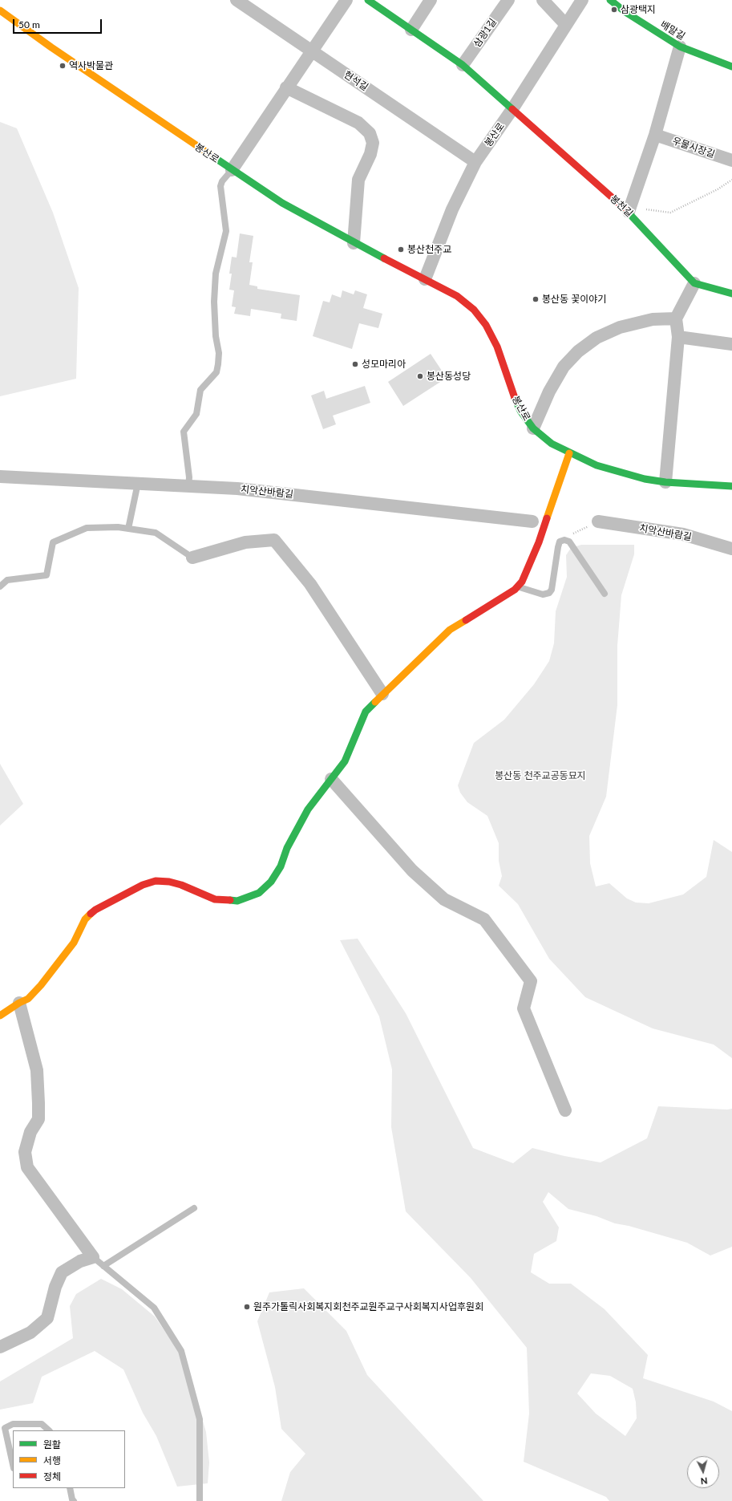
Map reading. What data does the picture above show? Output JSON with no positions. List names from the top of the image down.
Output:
{
  "streets": {
    "street": [
      "배말길",
      "삼광1길",
      "현석길",
      "봉산로",
      "우물시장길",
      "봉천길",
      "치악산바람길"
    ]
  },
  "crossings": [
    ["현석길", "봉산로"],
    ["봉산로", "봉천길"]
  ],
  "parks": ["봉산동 천주교공동묘지"],
  "places": [
    "삼광택지",
    "역사박물관",
    "봉산천주교",
    "봉산동 꽃이야기",
    "성모마리아",
    "봉산동성당",
    "원주가톨릭사회복지회천주교원주교구사회복지사업후원회"
  ],
  "legend": ["원활", "서행", "정체"],
  "scale_bar": "50 m",
  "north": "bottom"
}
